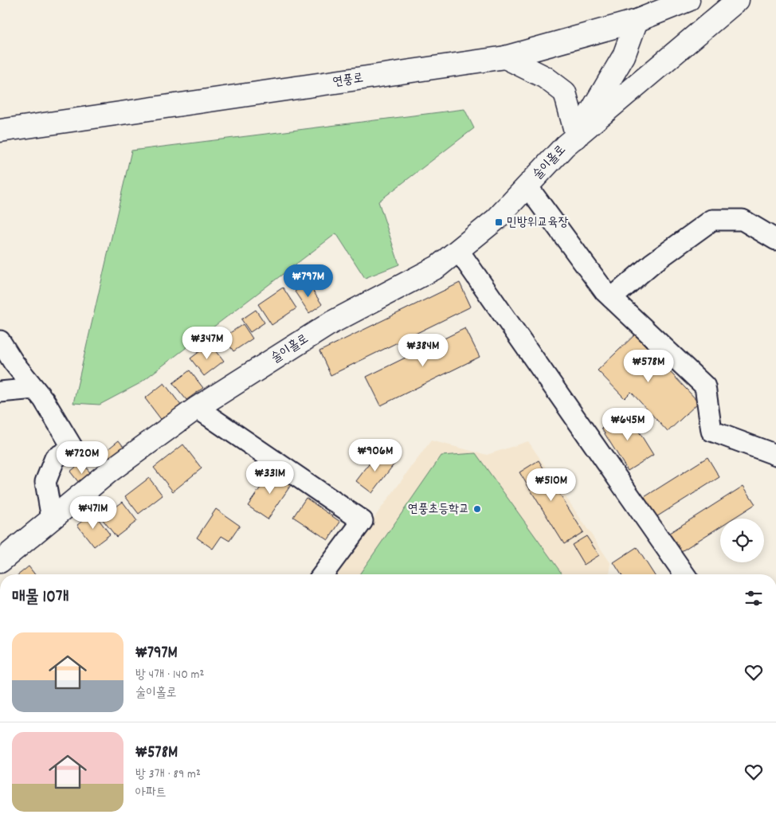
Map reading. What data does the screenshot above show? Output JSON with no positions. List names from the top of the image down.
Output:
{
  "streets": {
    "main road": ["연풍로", "술이홀로"]
  },
  "places": {
    "transit": ["민방위교육장"],
    "other": ["연풍초등학교"]
  },
  "page": {
    "price": [
      "₩797M",
      "₩347M",
      "₩384M",
      "₩578M",
      "₩645M",
      "₩906M",
      "₩720M",
      "₩331M",
      "₩510M",
      "₩471M"
    ],
    "heading": "매물 10개",
    "list": [
      {
        "name": "₩797M",
        "note": "방 4개 · 140 m² · 술이홀로"
      },
      {
        "name": "₩578M",
        "note": "방 3개 · 89 m² · 아파트"
      }
    ]
  }
}
